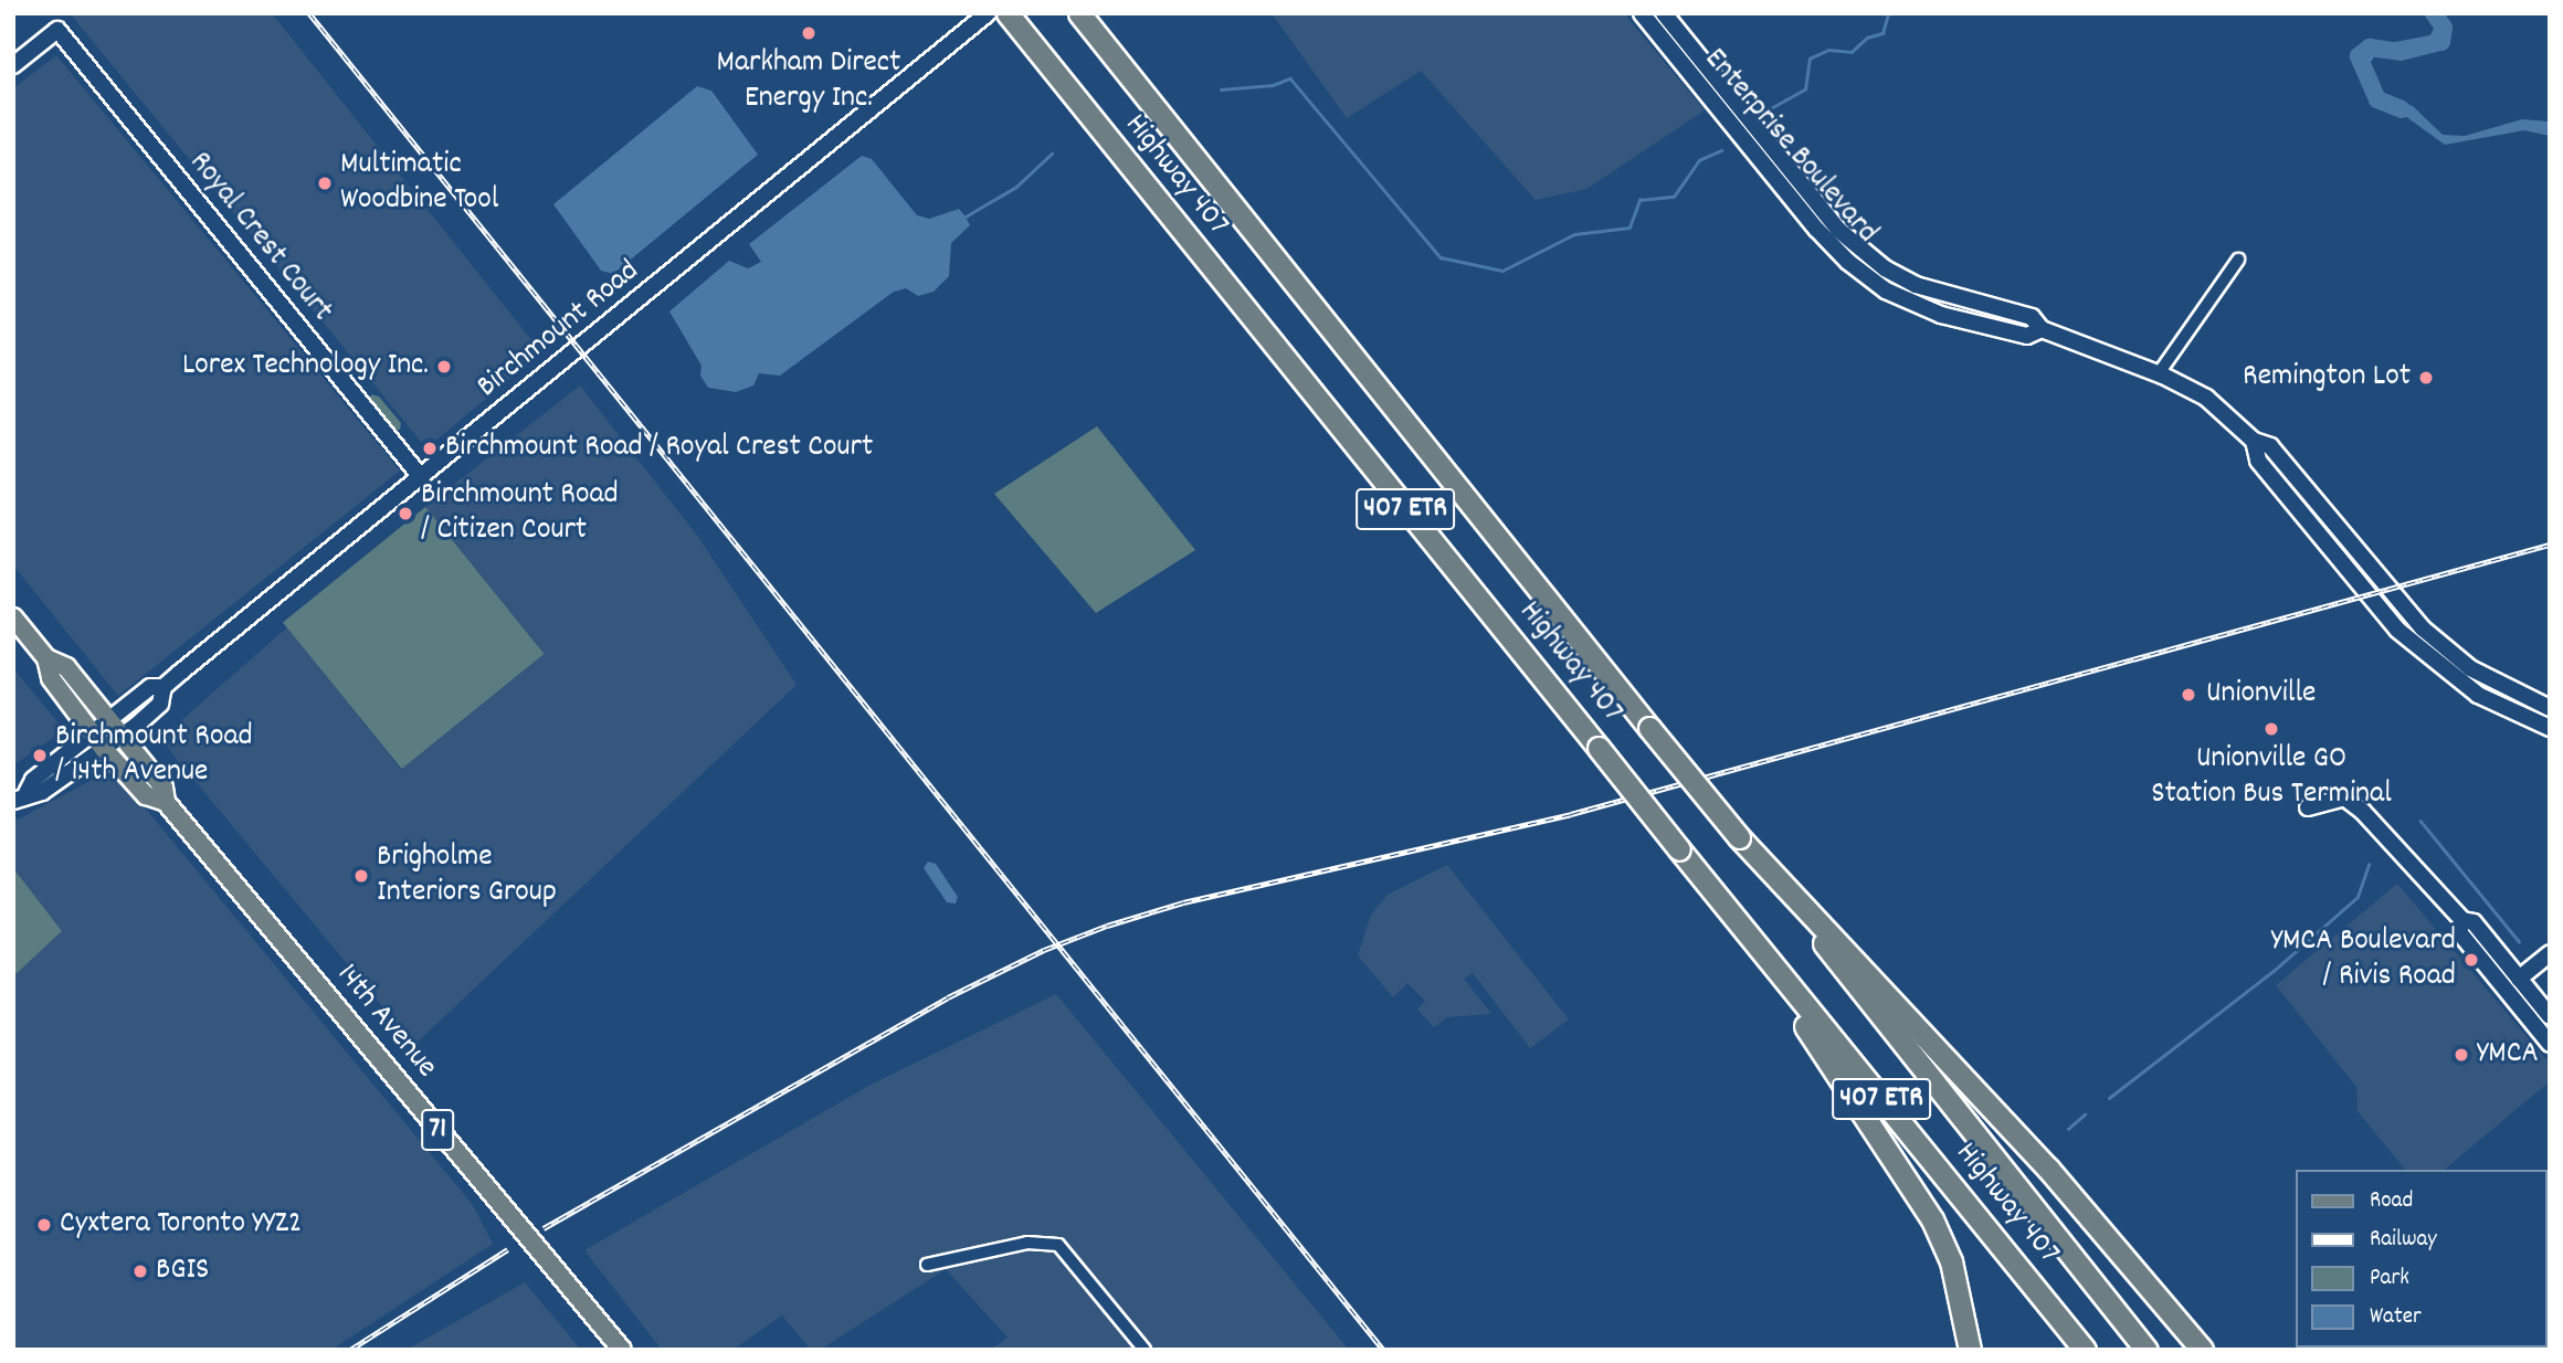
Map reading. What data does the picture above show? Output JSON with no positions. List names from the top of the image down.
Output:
{
  "streets": {
    "highway": ["Highway 407", "407 ETR"],
    "main road": [
      "Enterprise Boulevard",
      "Royal Crest Court",
      "Birchmount Road",
      "14th Avenue",
      "71"
    ]
  },
  "crossings": [
    ["Royal Crest Court", "Birchmount Road"],
    ["Birchmount Road", "14th Avenue"]
  ],
  "places": [
    "Markham Direct Energy Inc.",
    "Multimatic Woodbine Tool",
    "Lorex Technology Inc.",
    "Remington Lot",
    "Birchmount Road / Royal Crest Court",
    "Birchmount Road / Citizen Court",
    "Unionville",
    "Unionville GO Station Bus Terminal",
    "Birchmount Road / 14th Avenue",
    "Brigholme Interiors Group",
    "YMCA Boulevard / Rivis Road",
    "YMCA",
    "Cyxtera Toronto YYZ2",
    "BGIS"
  ],
  "legend": [
    "Road",
    "Railway",
    "Park",
    "Water"
  ]
}
